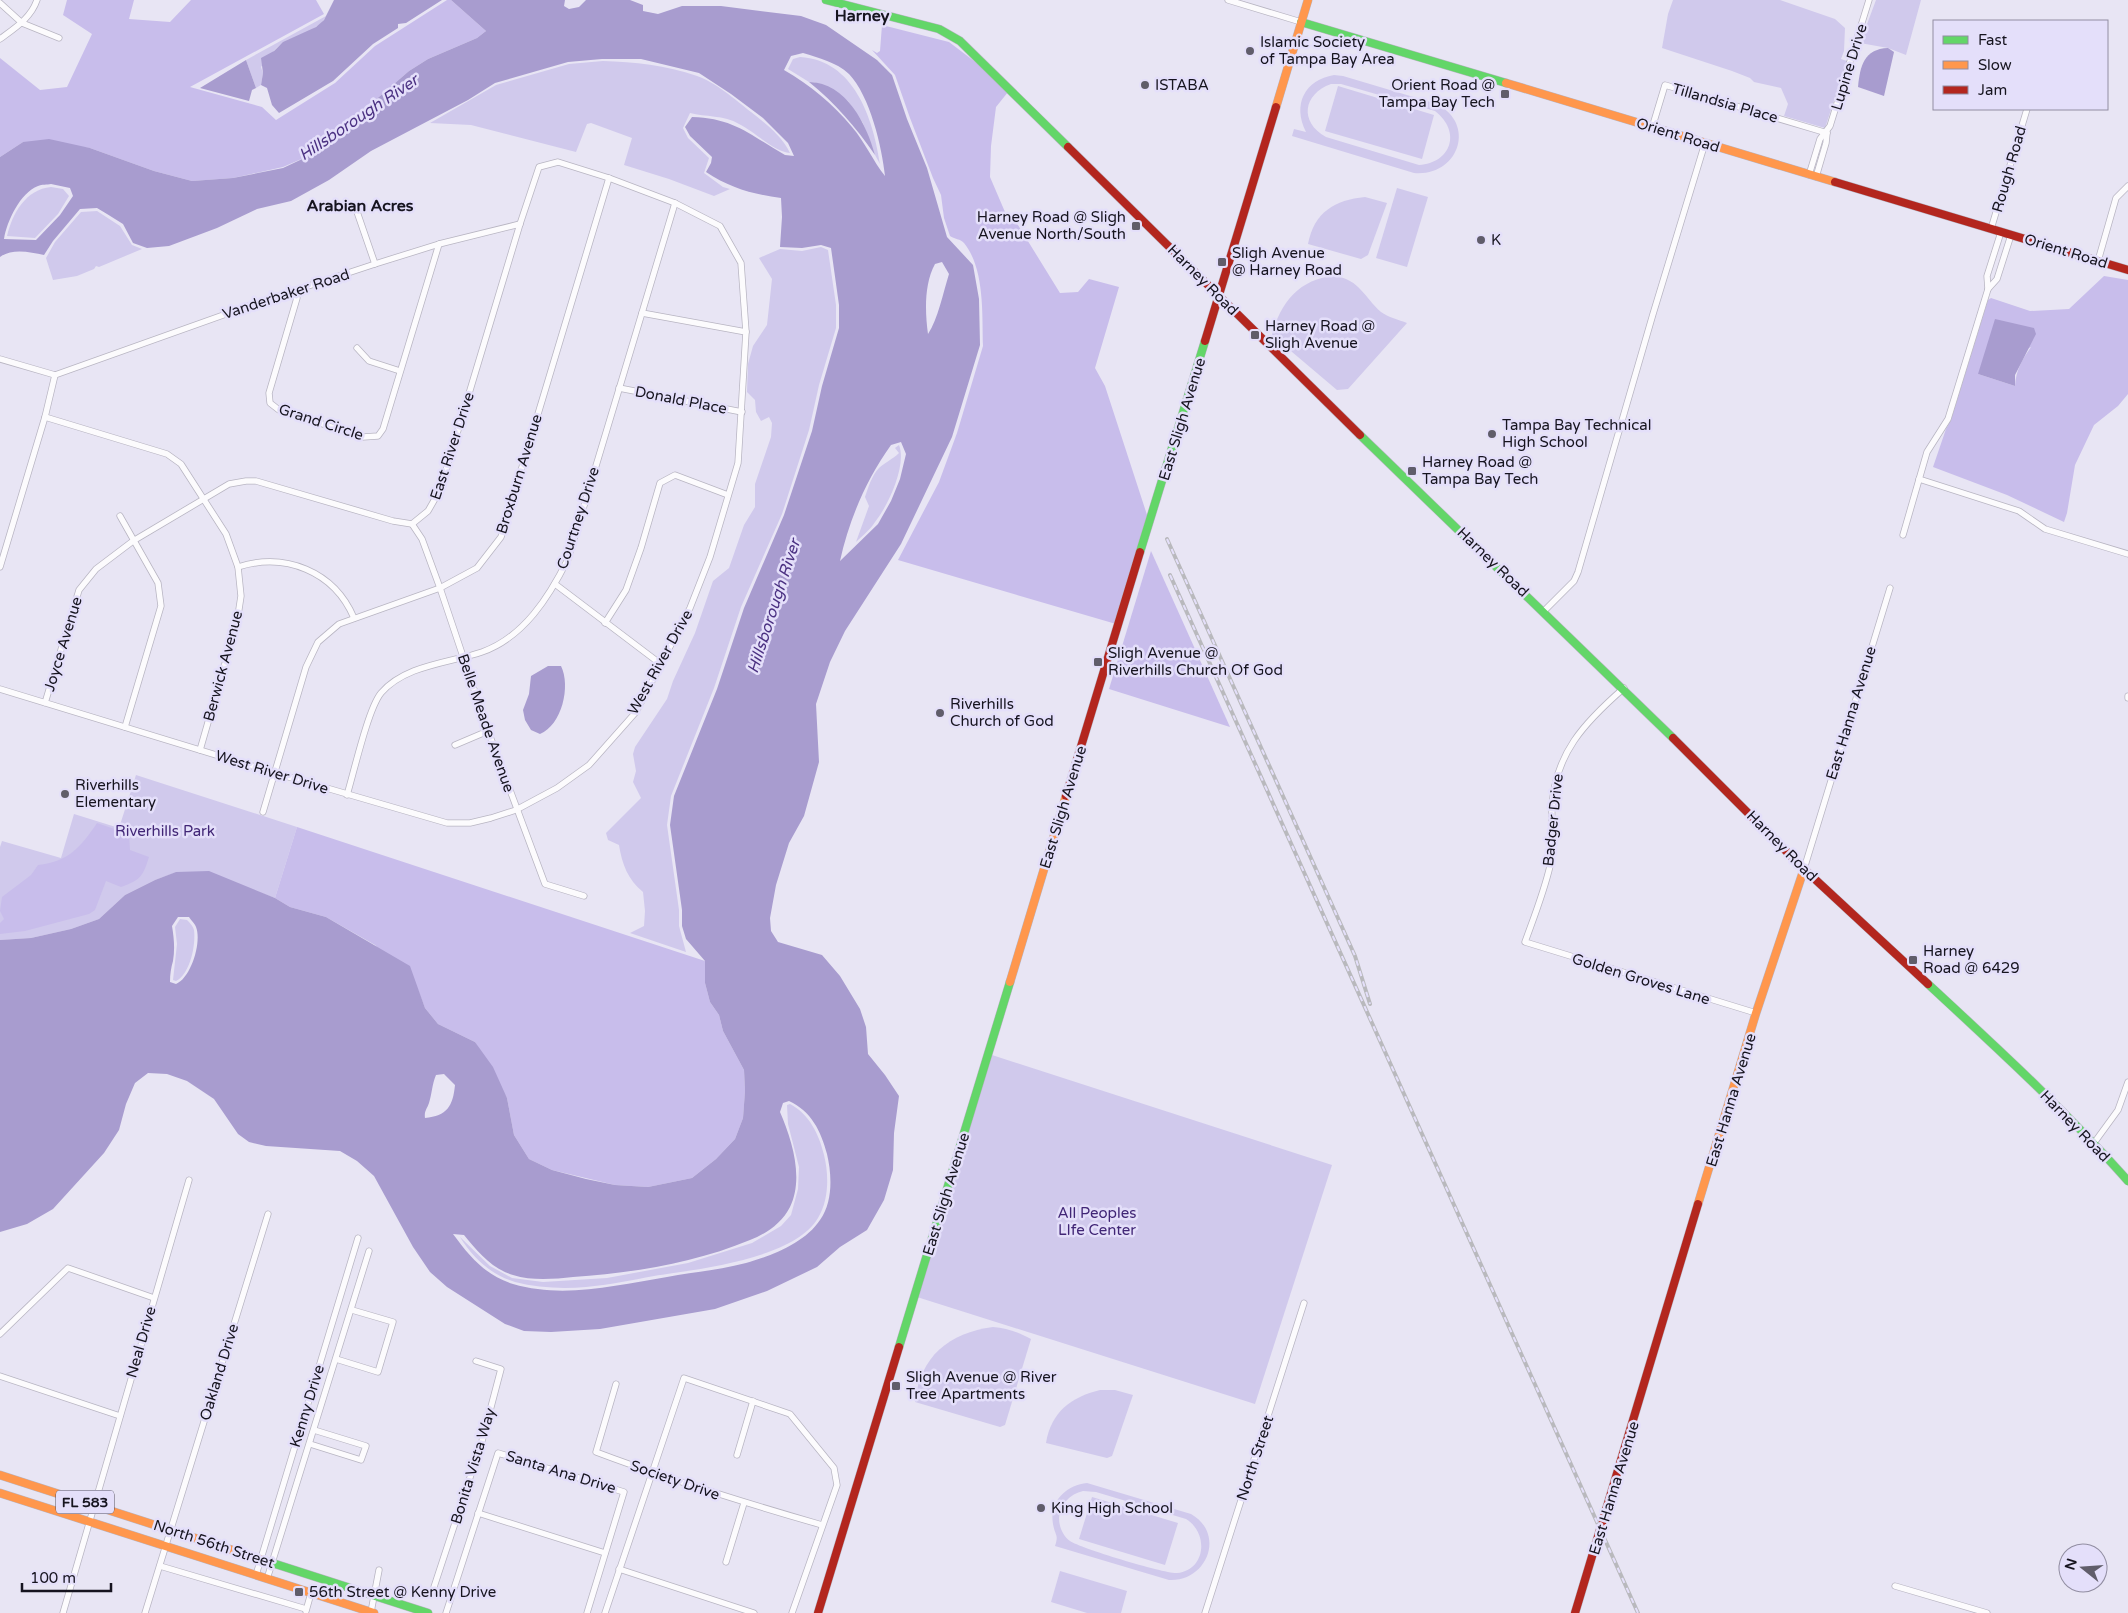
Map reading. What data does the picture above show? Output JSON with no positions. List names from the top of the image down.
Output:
{
  "streets": {
    "street": [
      "Lupine Drive",
      "Tillandsia Place",
      "Orient Road",
      "Rough Road",
      "Harney Road",
      "Vanderbaker Road",
      "Donald Place",
      "East Sligh Avenue",
      "Grand Circle",
      "East River Drive",
      "Broxburn Avenue",
      "Courtney Drive",
      "Joyce Avenue",
      "West River Drive",
      "Berwick Avenue",
      "East Hanna Avenue",
      "Belle Meade Avenue",
      "Badger Drive",
      "Golden Groves Lane",
      "Neal Drive",
      "Oakland Drive",
      "Kenny Drive",
      "North Street",
      "Bonita Vista Way",
      "Santa Ana Drive",
      "Society Drive",
      "FL 583",
      "North 56th Street"
    ]
  },
  "crossings": [
    ["Lupine Drive", "Tillandsia Place"],
    ["Lupine Drive", "Orient Road"],
    ["Tillandsia Place", "Orient Road"],
    ["Orient Road", "Rough Road"],
    ["Orient Road", "East Sligh Avenue"],
    ["Harney Road", "East Sligh Avenue"],
    ["Harney Road", "East Hanna Avenue"],
    ["Harney Road", "Badger Drive"],
    ["Vanderbaker Road", "Grand Circle"],
    ["Vanderbaker Road", "East River Drive"],
    ["Donald Place", "Courtney Drive"],
    ["Donald Place", "West River Drive"],
    ["East River Drive", "Broxburn Avenue"],
    ["East River Drive", "Courtney Drive"],
    ["East River Drive", "West River Drive"],
    ["East River Drive", "Belle Meade Avenue"],
    ["Broxburn Avenue", "West River Drive"],
    ["Broxburn Avenue", "Belle Meade Avenue"],
    ["Courtney Drive", "West River Drive"],
    ["Courtney Drive", "Belle Meade Avenue"],
    ["Joyce Avenue", "West River Drive"],
    ["Joyce Avenue", "Berwick Avenue"],
    ["West River Drive", "Berwick Avenue"],
    ["West River Drive", "Belle Meade Avenue"],
    ["East Hanna Avenue", "Golden Groves Lane"],
    ["Badger Drive", "Golden Groves Lane"],
    ["Neal Drive", "North 56th Street"],
    ["Oakland Drive", "North 56th Street"],
    ["Kenny Drive", "North 56th Street"]
  ],
  "districts": ["Harney", "Arabian Acres"],
  "water": ["Hillsborough River"],
  "parks": ["Riverhills Park", "All Peoples LIfe Center"],
  "places": {
    "other": [
      "Islamic Society of Tampa Bay Area",
      "ISTABA",
      "K",
      "Tampa Bay Technical High School",
      "Riverhills Church of God",
      "Riverhills Elementary",
      "King High School"
    ],
    "transit": [
      "Orient Road @ Tampa Bay Tech",
      "Harney Road @ Sligh Avenue North/South",
      "Sligh Avenue @ Harney Road",
      "Harney Road @ Sligh Avenue",
      "Harney Road @ Tampa Bay Tech",
      "Sligh Avenue @ Riverhills Church Of God",
      "Harney Road @ 6429",
      "Sligh Avenue @ River Tree Apartments",
      "56th Street @ Kenny Drive"
    ]
  },
  "legend": ["Fast", "Slow", "Jam"],
  "scale_bar": "100 m",
  "north": "left"
}
